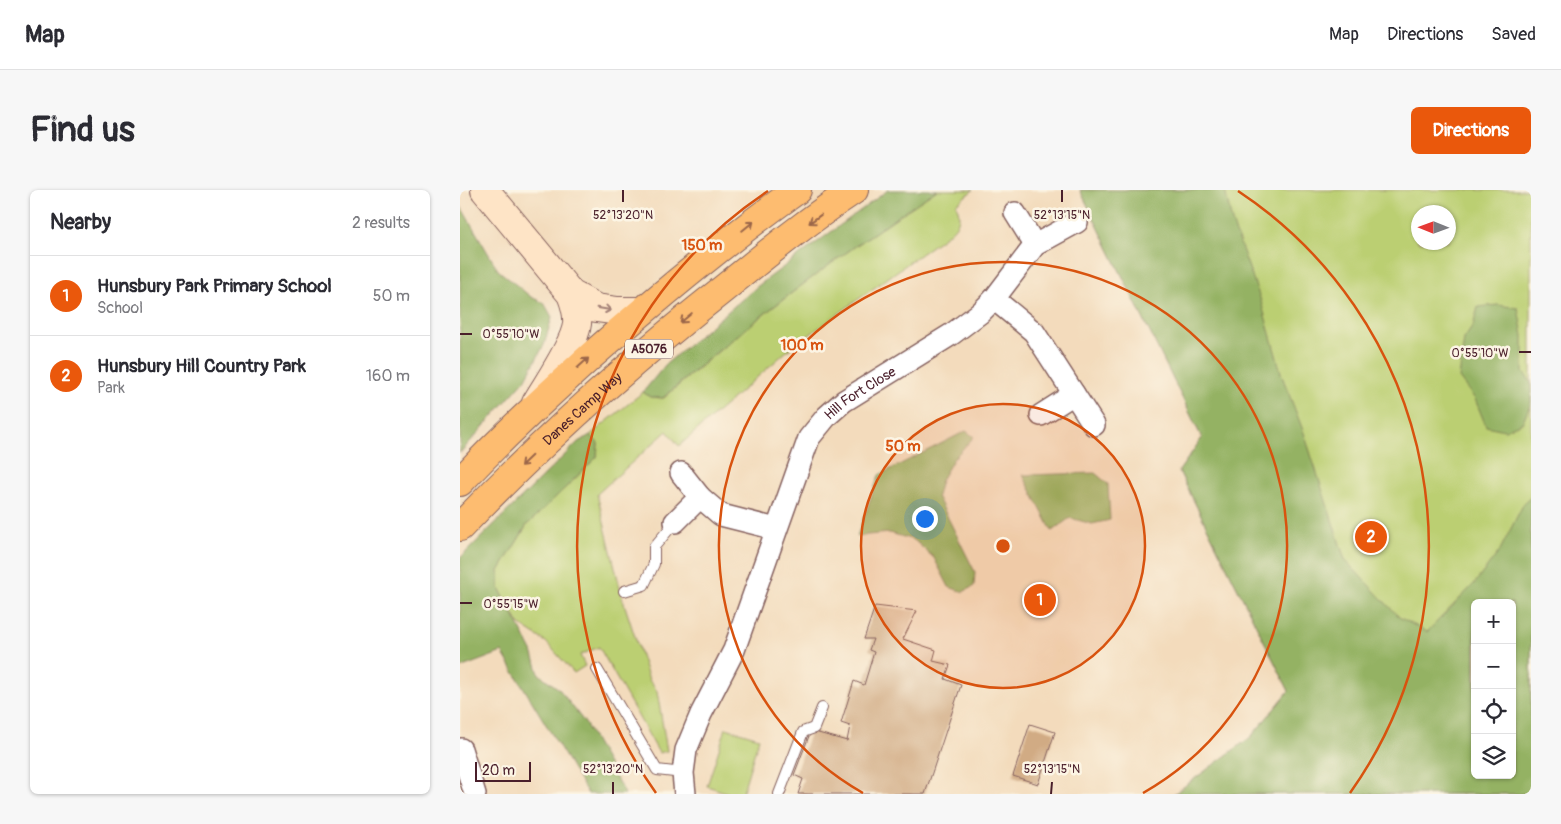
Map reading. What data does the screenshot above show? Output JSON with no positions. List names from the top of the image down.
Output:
{
  "streets": {
    "highway": ["A5076", "Danes Camp Way"],
    "street": ["Hill Fort Close"]
  },
  "scale_bar": "20 m",
  "north": "left",
  "page": {
    "header": "Map",
    "nav": ["Map", "Directions", "Saved"],
    "buttons": "Directions",
    "title": "Find us",
    "heading": ["Nearby", "2 results"],
    "list": [
      {
        "mark": "1",
        "name": "Hunsbury Park Primary School",
        "note": "School",
        "value": "50 m"
      },
      {
        "mark": "2",
        "name": "Hunsbury Hill Country Park",
        "note": "Park",
        "value": "160 m"
      }
    ],
    "pins": ["2", "1"],
    "map_buttons": ["+", "−"],
    "scale": "20 m"
  },
  "coordinates": [
    "52°13'20\"N",
    "52°13'15\"N",
    "0°55'10\"W",
    "0°55'15\"W"
  ],
  "rings": ["150 m", "100 m", "50 m"]
}
